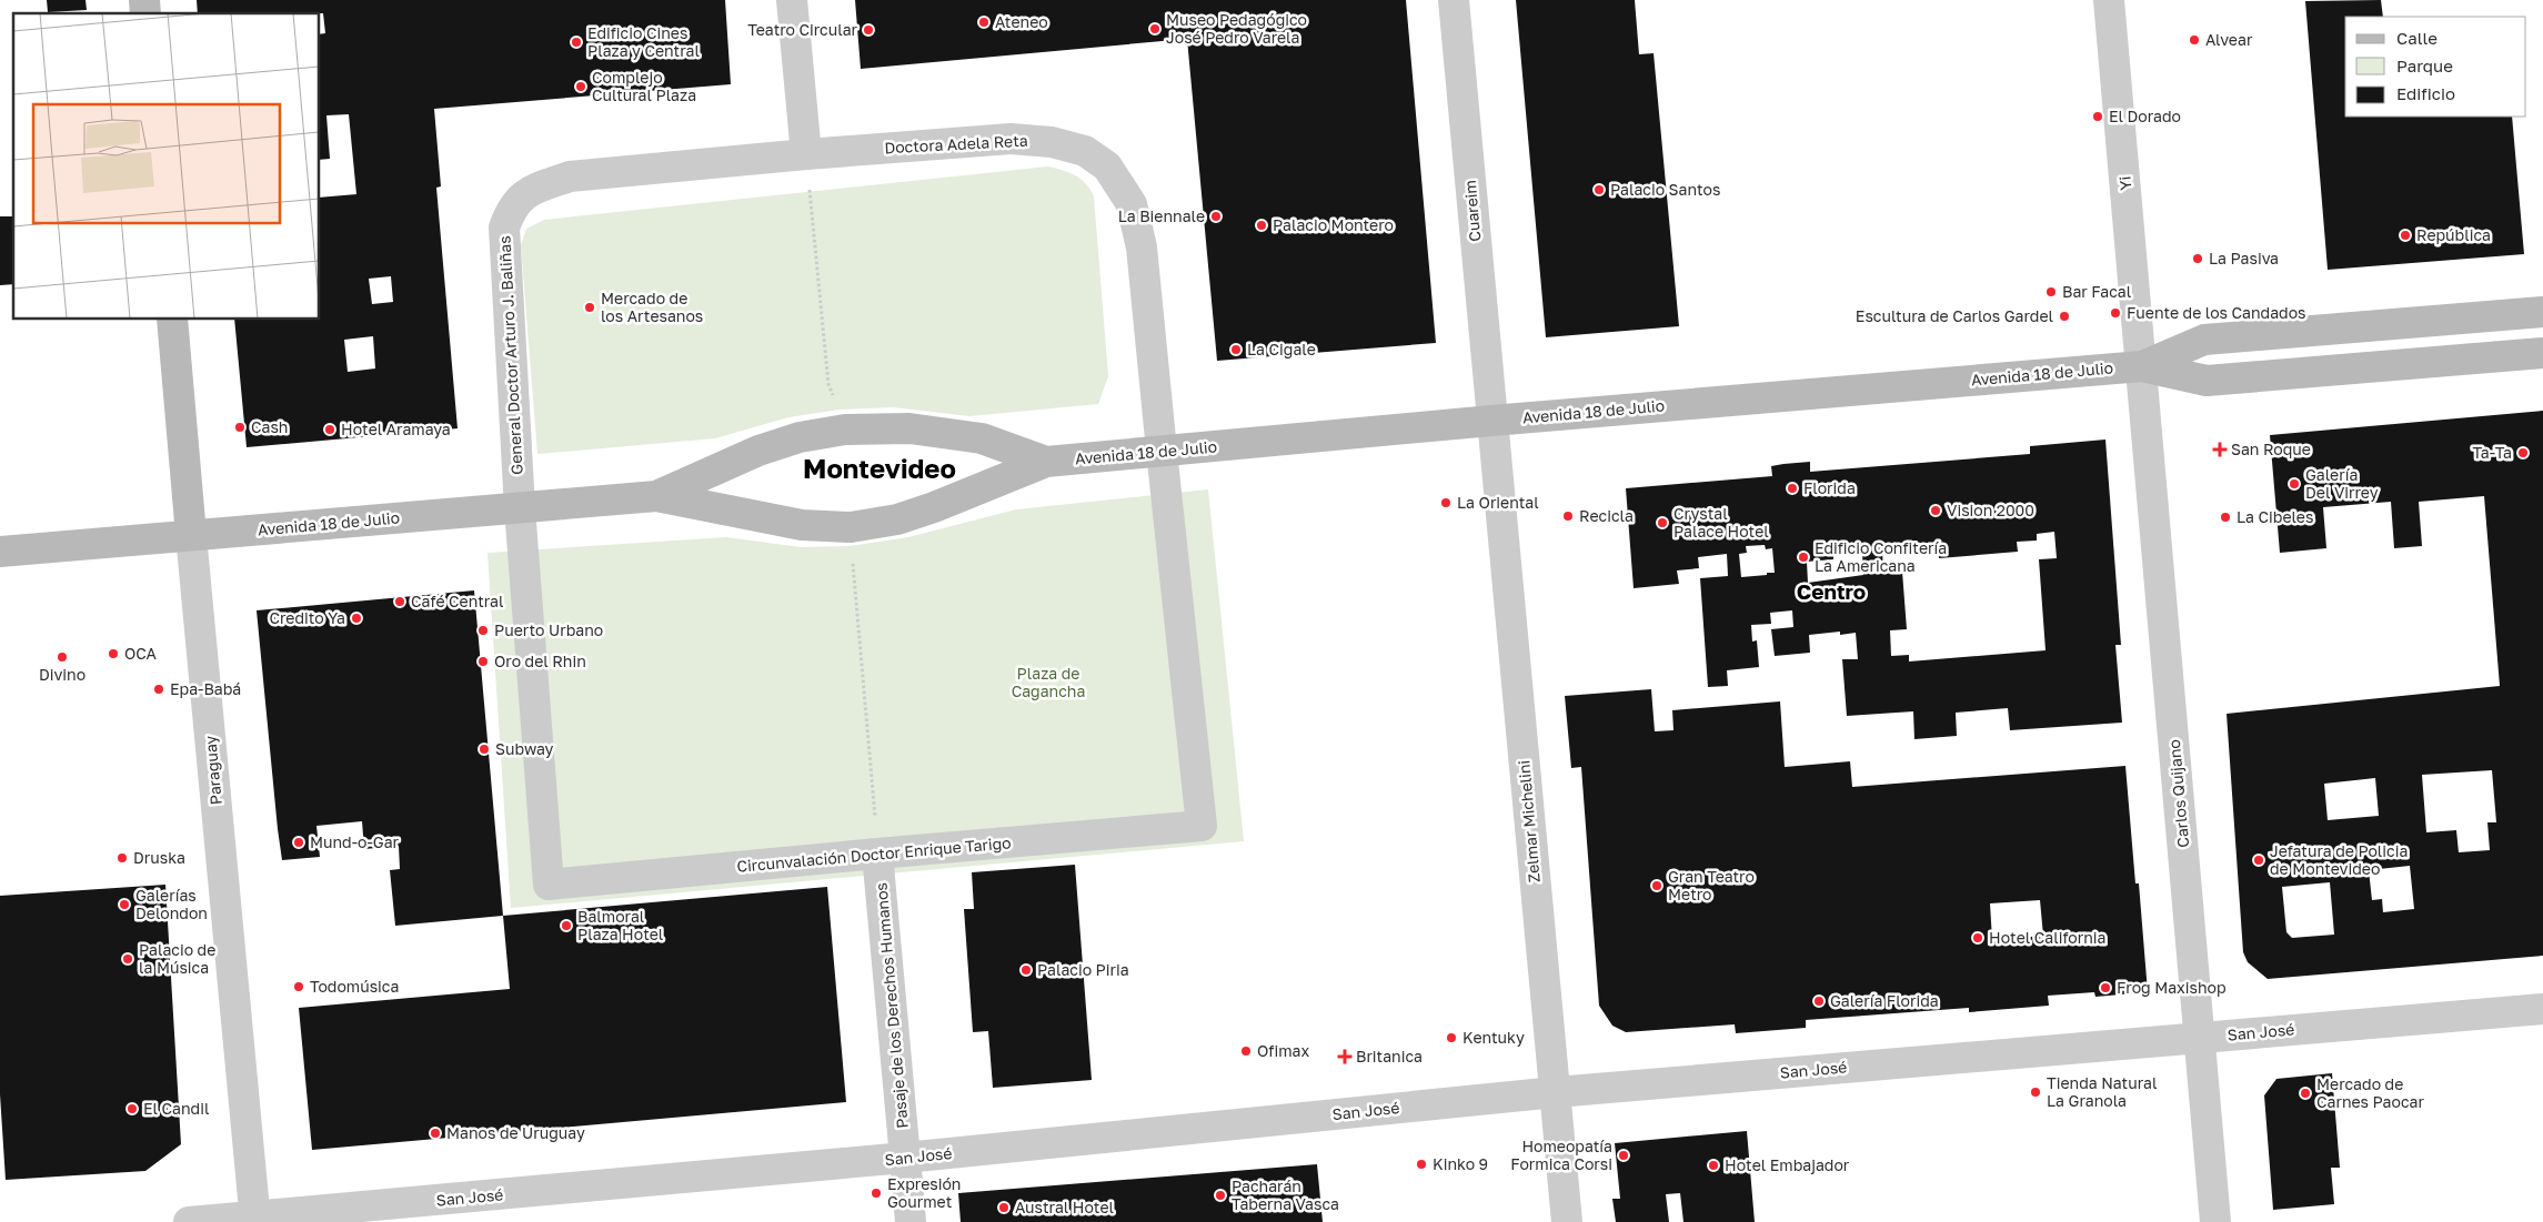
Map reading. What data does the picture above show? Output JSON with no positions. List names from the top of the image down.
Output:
{
  "streets": {
    "main road": ["Avenida 18 de Julio", "Paraguay"],
    "street": [
      "Doctora Adela Reta",
      "Yi",
      "Cuareim",
      "General Doctor Arturo J. Baliñas",
      "Carlos Quijano",
      "Zelmar Michelini",
      "Circunvalación Doctor Enrique Tarigo",
      "Pasaje de los Derechos Humanos",
      "San José"
    ]
  },
  "crossings": [
    ["Doctora Adela Reta", "General Doctor Arturo J. Baliñas"],
    ["Doctora Adela Reta", "Avenida 18 de Julio"],
    ["Doctora Adela Reta", "Circunvalación Doctor Enrique Tarigo"],
    ["Yi", "Avenida 18 de Julio"],
    ["Yi", "Carlos Quijano"],
    ["Cuareim", "Avenida 18 de Julio"],
    ["Cuareim", "Zelmar Michelini"],
    ["General Doctor Arturo J. Baliñas", "Avenida 18 de Julio"],
    ["General Doctor Arturo J. Baliñas", "Circunvalación Doctor Enrique Tarigo"],
    ["Avenida 18 de Julio", "Paraguay"],
    ["Avenida 18 de Julio", "Carlos Quijano"],
    ["Avenida 18 de Julio", "Zelmar Michelini"],
    ["Avenida 18 de Julio", "Circunvalación Doctor Enrique Tarigo"],
    ["Paraguay", "San José"],
    ["Carlos Quijano", "San José"],
    ["Zelmar Michelini", "San José"],
    ["Circunvalación Doctor Enrique Tarigo", "Pasaje de los Derechos Humanos"],
    ["Pasaje de los Derechos Humanos", "San José"]
  ],
  "districts": ["Montevideo", "Centro"],
  "parks": ["Plaza de Cagancha"],
  "places": {
    "other": [
      "Ateneo",
      "Museo Pedagógico José Pedro Varela",
      "Teatro Circular",
      "Alvear",
      "Edificio Cines Plaza y Central",
      "Complejo Cultural Plaza",
      "El Dorado",
      "Palacio Santos",
      "La Biennale",
      "Palacio Montero",
      "República",
      "La Pasiva",
      "Bar Facal",
      "Mercado de los Artesanos",
      "Fuente de los Candados",
      "Escultura de Carlos Gardel",
      "La Cigale",
      "Cash",
      "Hotel Aramaya",
      "Ta-Ta",
      "Galería Del Virrey",
      "Florida",
      "La Oriental",
      "Vision 2000",
      "Recicla",
      "La Cibeles",
      "Crystal Palace Hotel",
      "Edificio Confitería La Americana",
      "Café Central",
      "Credito Ya",
      "Puerto Urbano",
      "OCA",
      "Divino",
      "Oro del Rhin",
      "Epa-Babá",
      "Subway",
      "Mund-o-Gar",
      "Druska",
      "Jefatura de Policia de Montevideo",
      "Gran Teatro Metro",
      "Galerías Delondon",
      "Balmoral Plaza Hotel",
      "Hotel California",
      "Palacio de la Música",
      "Palacio Piria",
      "Todomúsica",
      "Frog Maxishop",
      "Galería Florida",
      "Kentuky",
      "Ofimax",
      "Tienda Natural La Granola",
      "Mercado de Carnes Paocar",
      "El Candil",
      "Manos de Uruguay",
      "Homeopatía Formica Corsi",
      "Kinko 9",
      "Hotel Embajador",
      "Expresión Gourmet",
      "Pacharán Taberna Vasca",
      "Austral Hotel"
    ],
    "health": ["San Roque", "Britanica"]
  },
  "legend": ["Calle", "Parque", "Edificio"]
}
